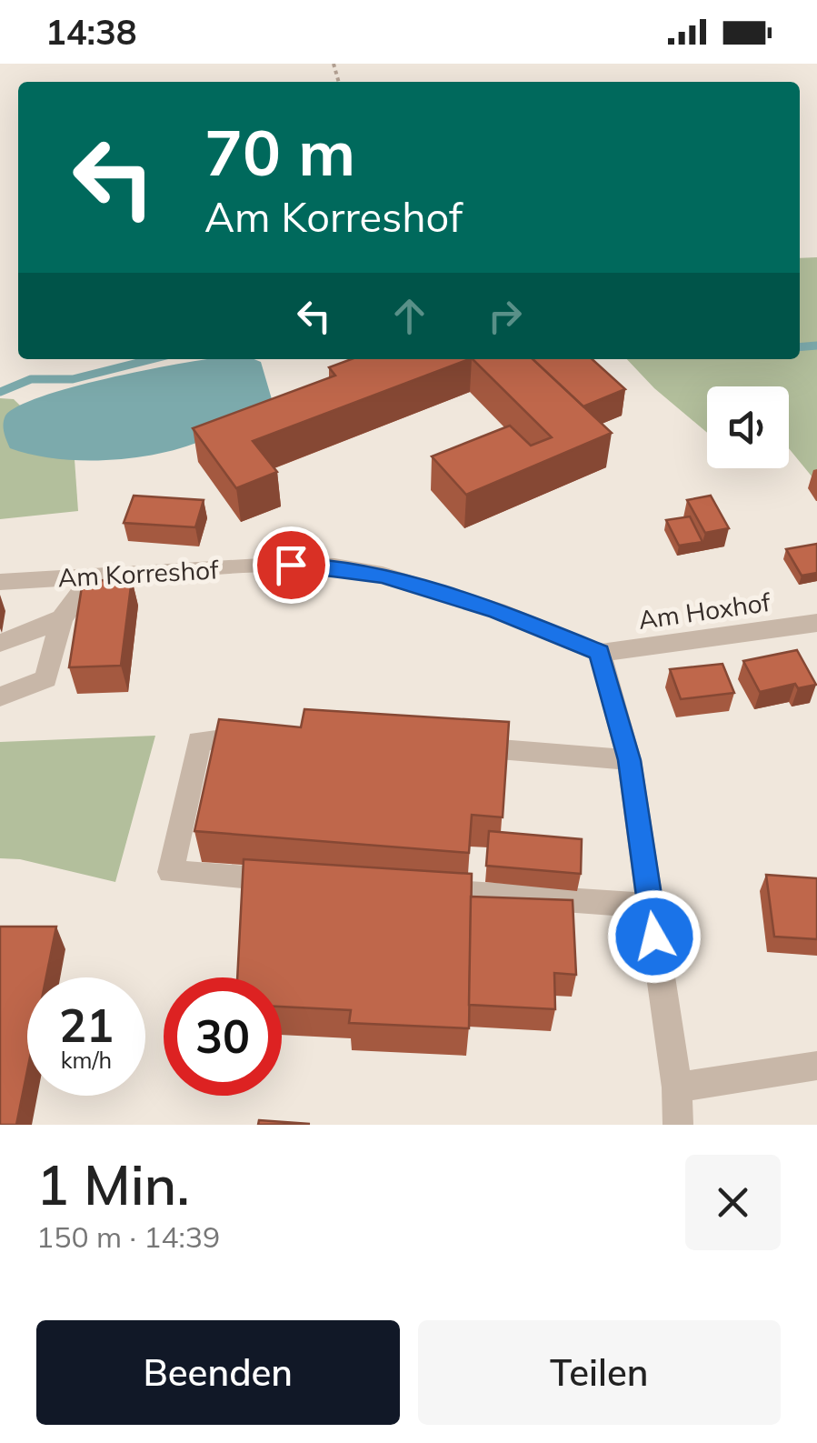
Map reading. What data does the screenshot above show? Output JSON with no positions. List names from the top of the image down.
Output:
{
  "streets": {
    "street": ["Am Korreshof", "Am Hoxhof"]
  },
  "crossings": [
    ["Am Korreshof", "Am Hoxhof"]
  ],
  "page": {
    "status": "14:38",
    "turn": ["70 m", "Am Korreshof"],
    "speed": "21 km/h",
    "limit": "30",
    "heading": ["1 Min.", "150 m · 14:39"],
    "buttons": ["Beenden", "Teilen"]
  }
}
